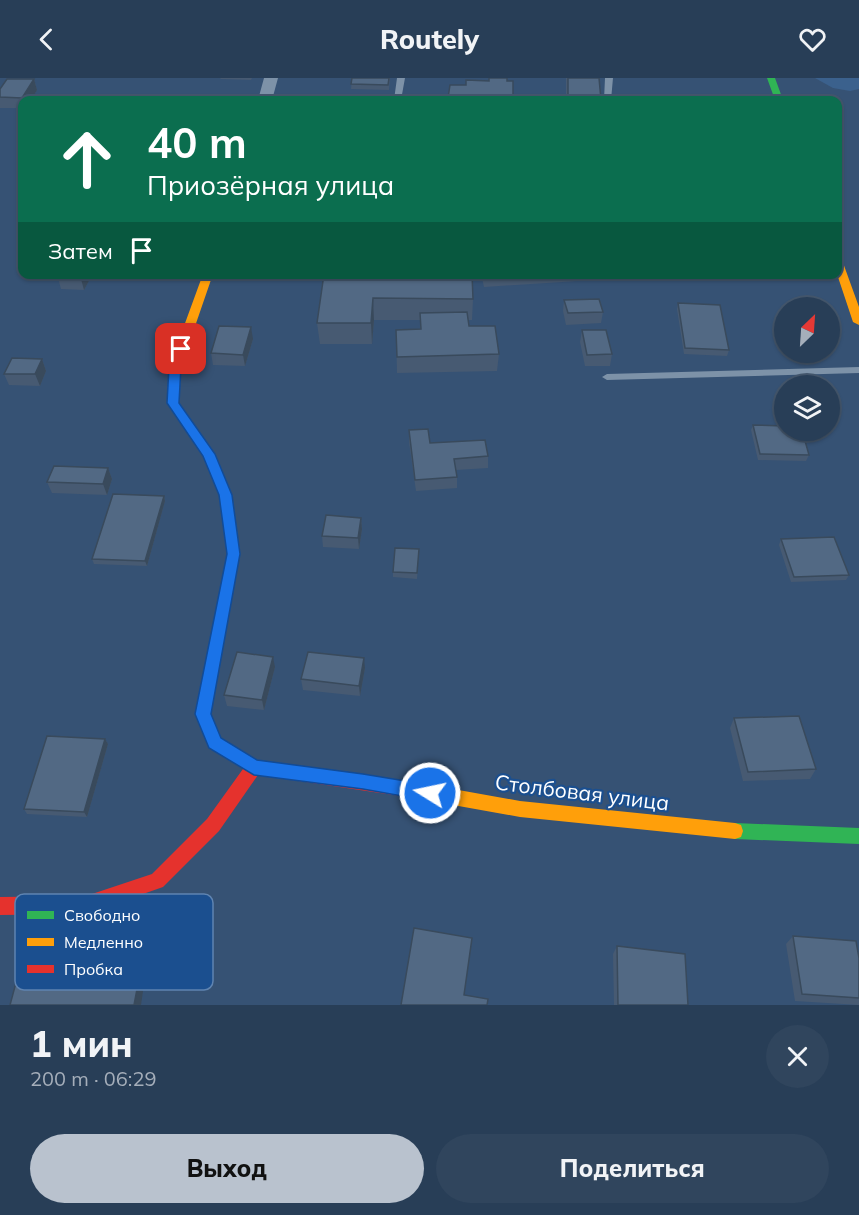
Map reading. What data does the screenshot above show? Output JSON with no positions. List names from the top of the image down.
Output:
{
  "streets": {
    "street": ["Столбовая улица"]
  },
  "legend": ["Свободно", "Медленно", "Пробка"],
  "north": "top right",
  "page": {
    "header": "Routely",
    "turn": ["40 m", "Приозёрная улица"],
    "then": "Затем",
    "heading": ["1 мин", "200 m · 06:29"],
    "buttons": ["Выход", "Поделиться"]
  }
}
